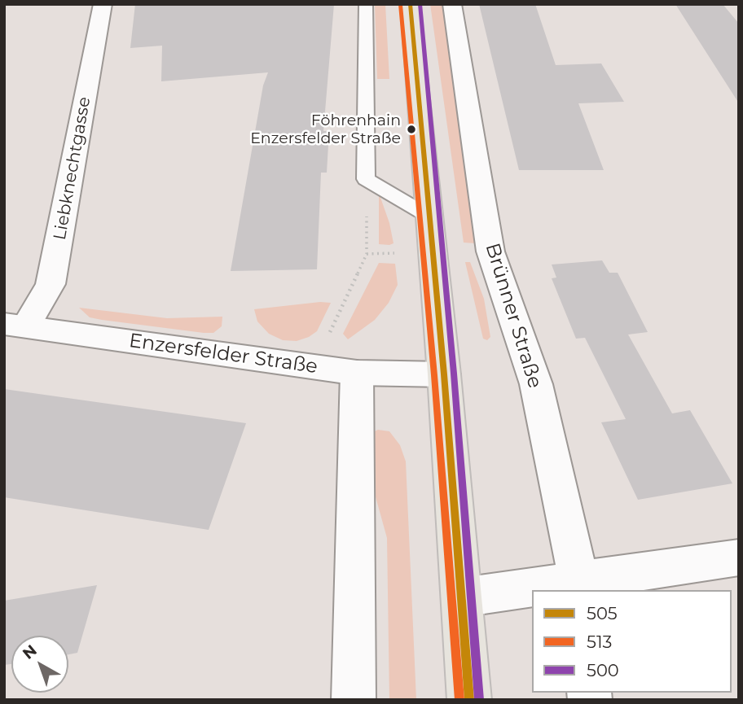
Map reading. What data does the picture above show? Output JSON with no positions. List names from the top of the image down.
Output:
{
  "streets": {
    "street": ["Liebknechtgasse", "Brünner Straße", "Enzersfelder Straße"]
  },
  "crossings": [
    ["Liebknechtgasse", "Enzersfelder Straße"]
  ],
  "places": ["Föhrenhain Enzersfelder Straße"],
  "lines": ["transit line 505", "transit line 500", "transit line 513"],
  "legend": ["505", "513", "500"],
  "north": "top left"
}
